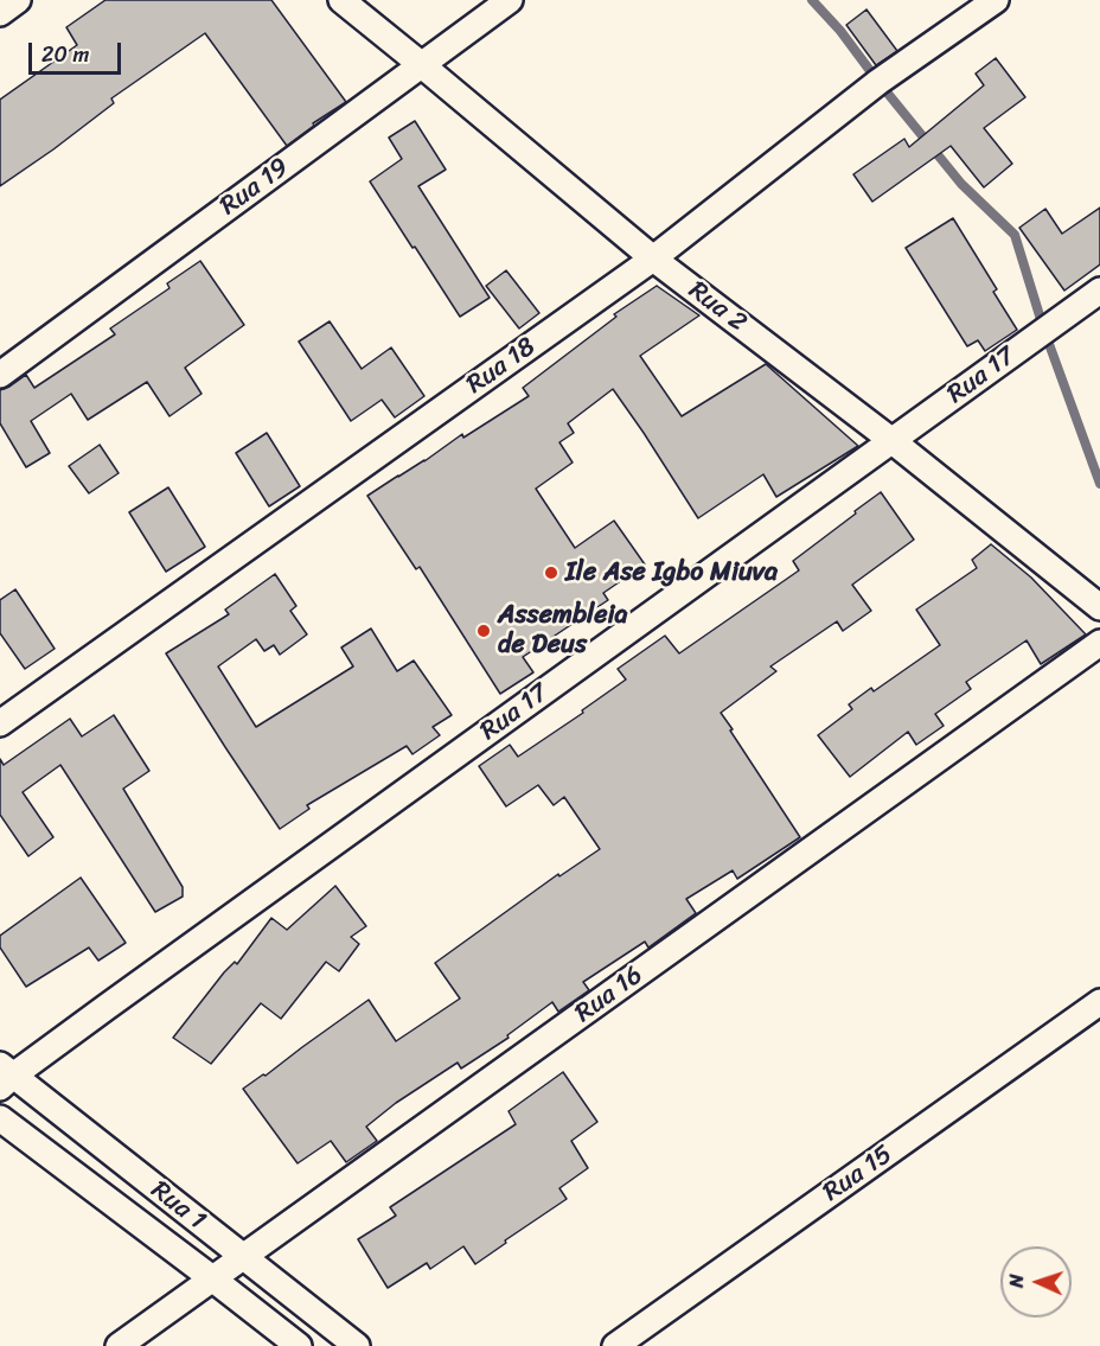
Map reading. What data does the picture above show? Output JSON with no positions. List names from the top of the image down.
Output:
{
  "streets": {
    "street": [
      "Rua 19",
      "Rua 2",
      "Rua 18",
      "Rua 17",
      "Rua 16",
      "Rua 15",
      "Rua 1"
    ]
  },
  "crossings": [
    ["Rua 19", "Rua 2"],
    ["Rua 2", "Rua 18"],
    ["Rua 2", "Rua 17"],
    ["Rua 17", "Rua 1"],
    ["Rua 16", "Rua 1"]
  ],
  "places": ["Ile Ase Igbo Miuva", "Assembleia de Deus"],
  "scale_bar": "20 m",
  "north": "left"
}
